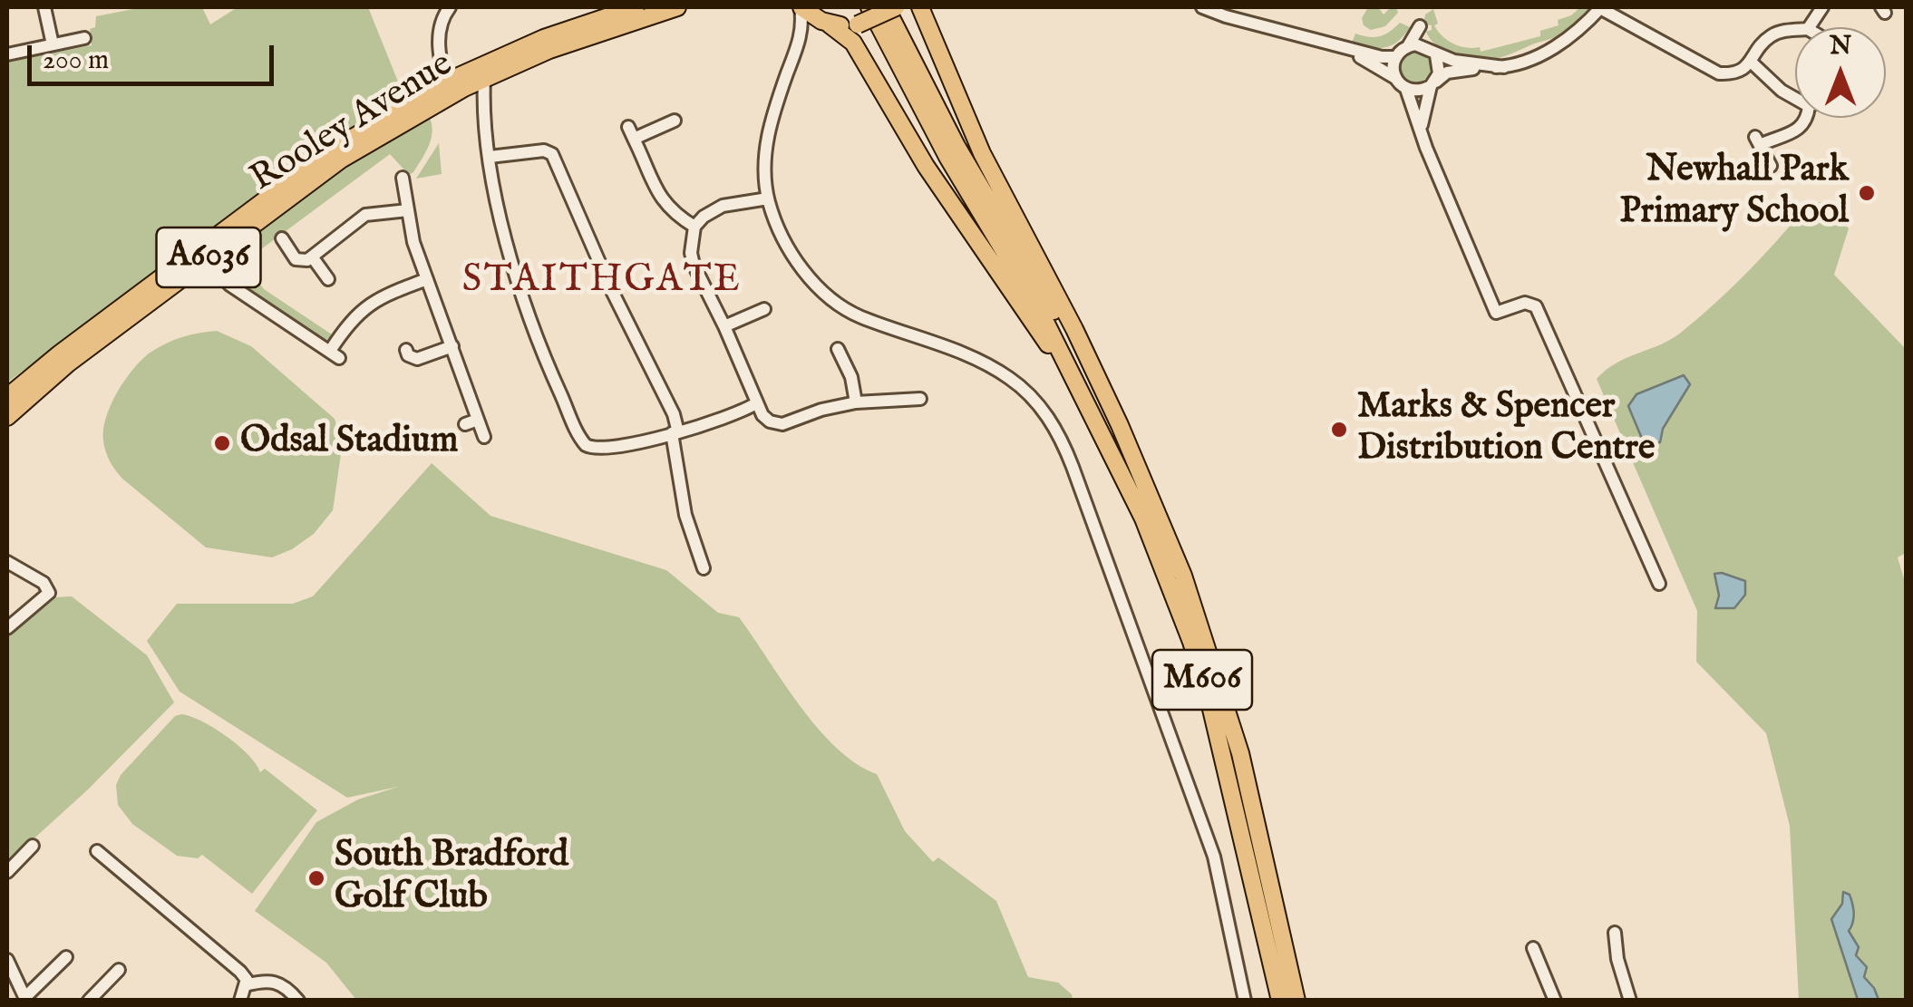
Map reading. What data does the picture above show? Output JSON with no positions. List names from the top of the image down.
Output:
{
  "streets": {
    "highway": ["Rooley Avenue", "A6036", "M606"]
  },
  "districts": ["STAITHGATE"],
  "places": [
    "Newhall Park Primary School",
    "Marks & Spencer Distribution Centre",
    "Odsal Stadium",
    "South Bradford Golf Club"
  ],
  "scale_bar": "200 m",
  "north": "top"
}
